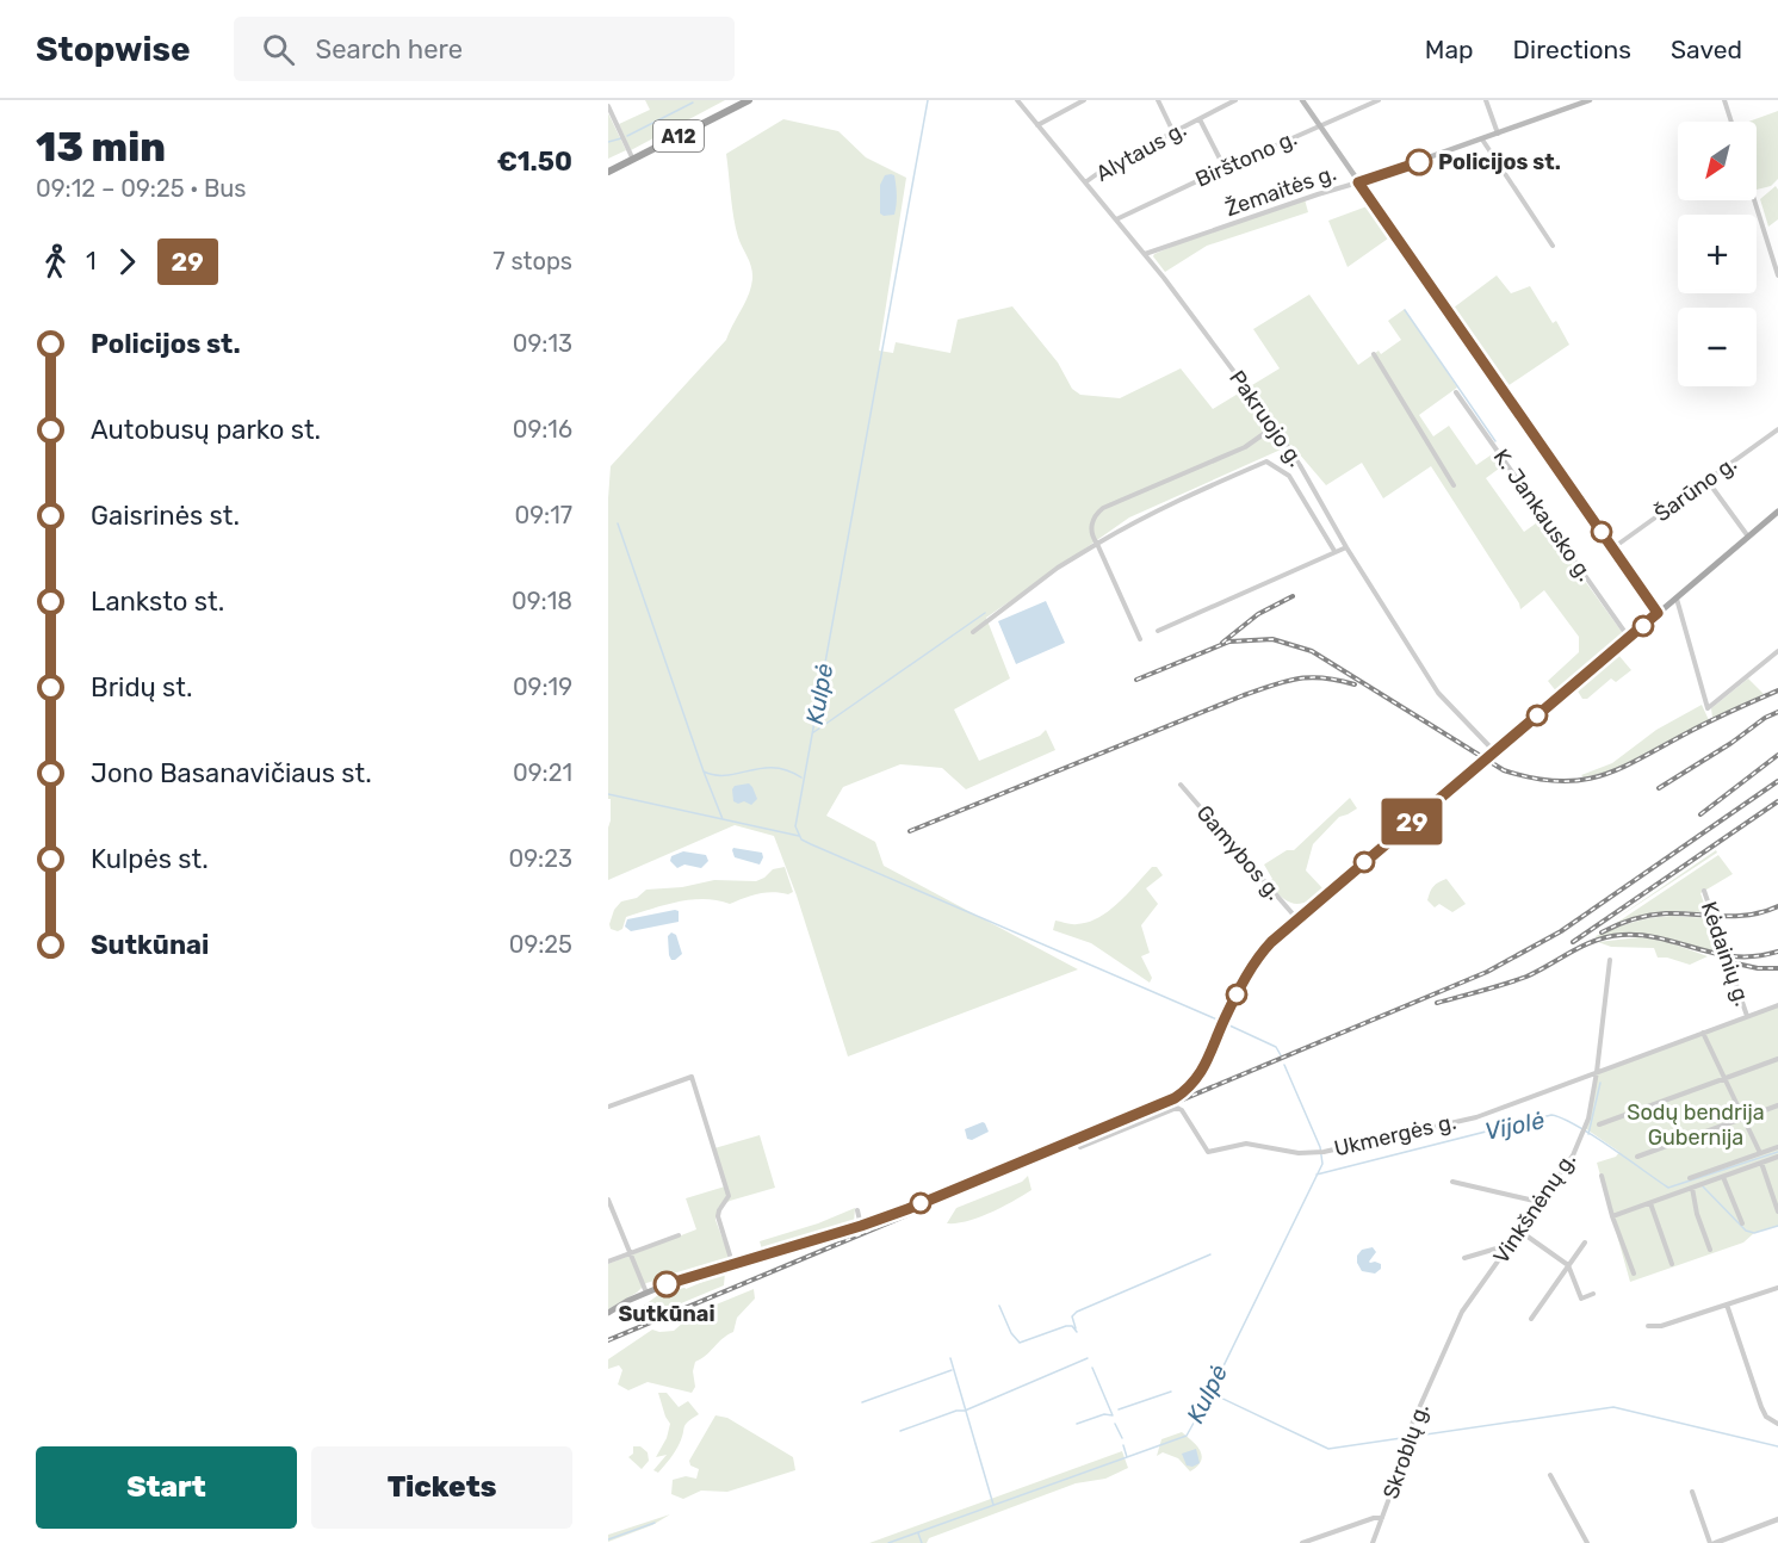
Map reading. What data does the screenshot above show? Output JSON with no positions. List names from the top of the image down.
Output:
{
  "streets": {
    "highway": ["A12"],
    "main road": ["Žemaitės g."],
    "street": [
      "Alytaus g.",
      "Birštono g.",
      "Pakruojo g.",
      "Šarūno g.",
      "K. Jankausko g.",
      "Gamybos g.",
      "Kėdainių g.",
      "Ukmergės g.",
      "Vinkšnėnų g.",
      "Skroblų g."
    ]
  },
  "crossings": [
    ["Alytaus g.", "Pakruojo g."],
    ["Birštono g.", "Pakruojo g."],
    ["Žemaitės g.", "Pakruojo g."],
    ["Kėdainių g.", "Ukmergės g."],
    ["Ukmergės g.", "Vinkšnėnų g."],
    ["Vinkšnėnų g.", "Skroblų g."]
  ],
  "water": ["Kulpė", "Vijolė"],
  "parks": ["Sodų bendrija Gubernija"],
  "places": ["Policijos st.", "Sutkūnai"],
  "lines": ["bus line 29"],
  "north": "bottom left",
  "page": {
    "header": "Stopwise",
    "search": "Search here",
    "nav": ["Map", "Directions", "Saved"],
    "heading": ["13 min", "09:12 – 09:25 · Bus", "€1.50"],
    "on_map": "29",
    "map_buttons": ["+", "−"],
    "legs": ["1", "29", "7 stops"],
    "list": [
      {
        "name": "Policijos st.",
        "value": "09:13"
      },
      {
        "name": "Autobusų parko st.",
        "value": "09:16"
      },
      {
        "name": "Gaisrinės st.",
        "value": "09:17"
      },
      {
        "name": "Lanksto st.",
        "value": "09:18"
      },
      {
        "name": "Bridų st.",
        "value": "09:19"
      },
      {
        "name": "Jono Basanavičiaus st.",
        "value": "09:21"
      },
      {
        "name": "Kulpės st.",
        "value": "09:23"
      },
      {
        "name": "Sutkūnai",
        "value": "09:25"
      }
    ],
    "buttons": ["Start", "Tickets"]
  }
}
